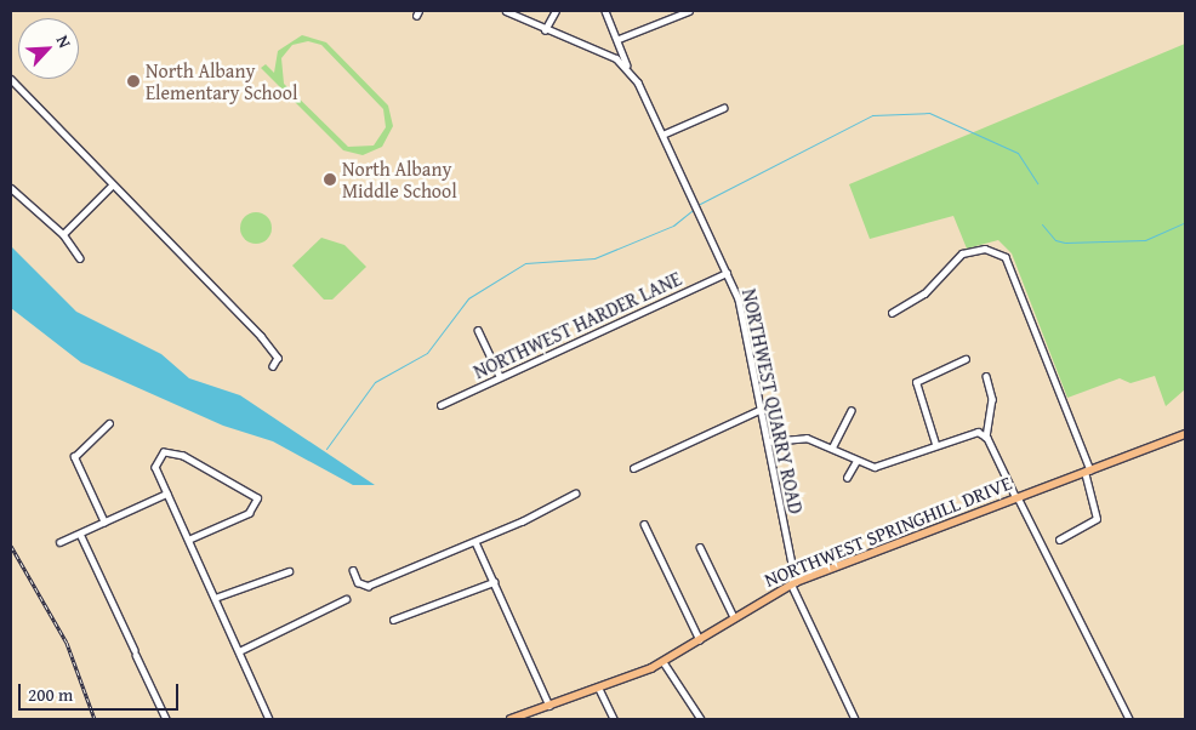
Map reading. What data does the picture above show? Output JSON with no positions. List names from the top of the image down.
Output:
{
  "streets": {
    "main road": ["NORTHWEST SPRINGHILL DRIVE"],
    "street": ["NORTHWEST HARDER LANE", "NORTHWEST QUARRY ROAD"]
  },
  "crossings": [
    ["NORTHWEST HARDER LANE", "NORTHWEST QUARRY ROAD"],
    ["NORTHWEST QUARRY ROAD", "NORTHWEST SPRINGHILL DRIVE"]
  ],
  "places": ["North Albany Elementary School", "North Albany Middle School"],
  "scale_bar": "200 m",
  "north": "top right"
}
